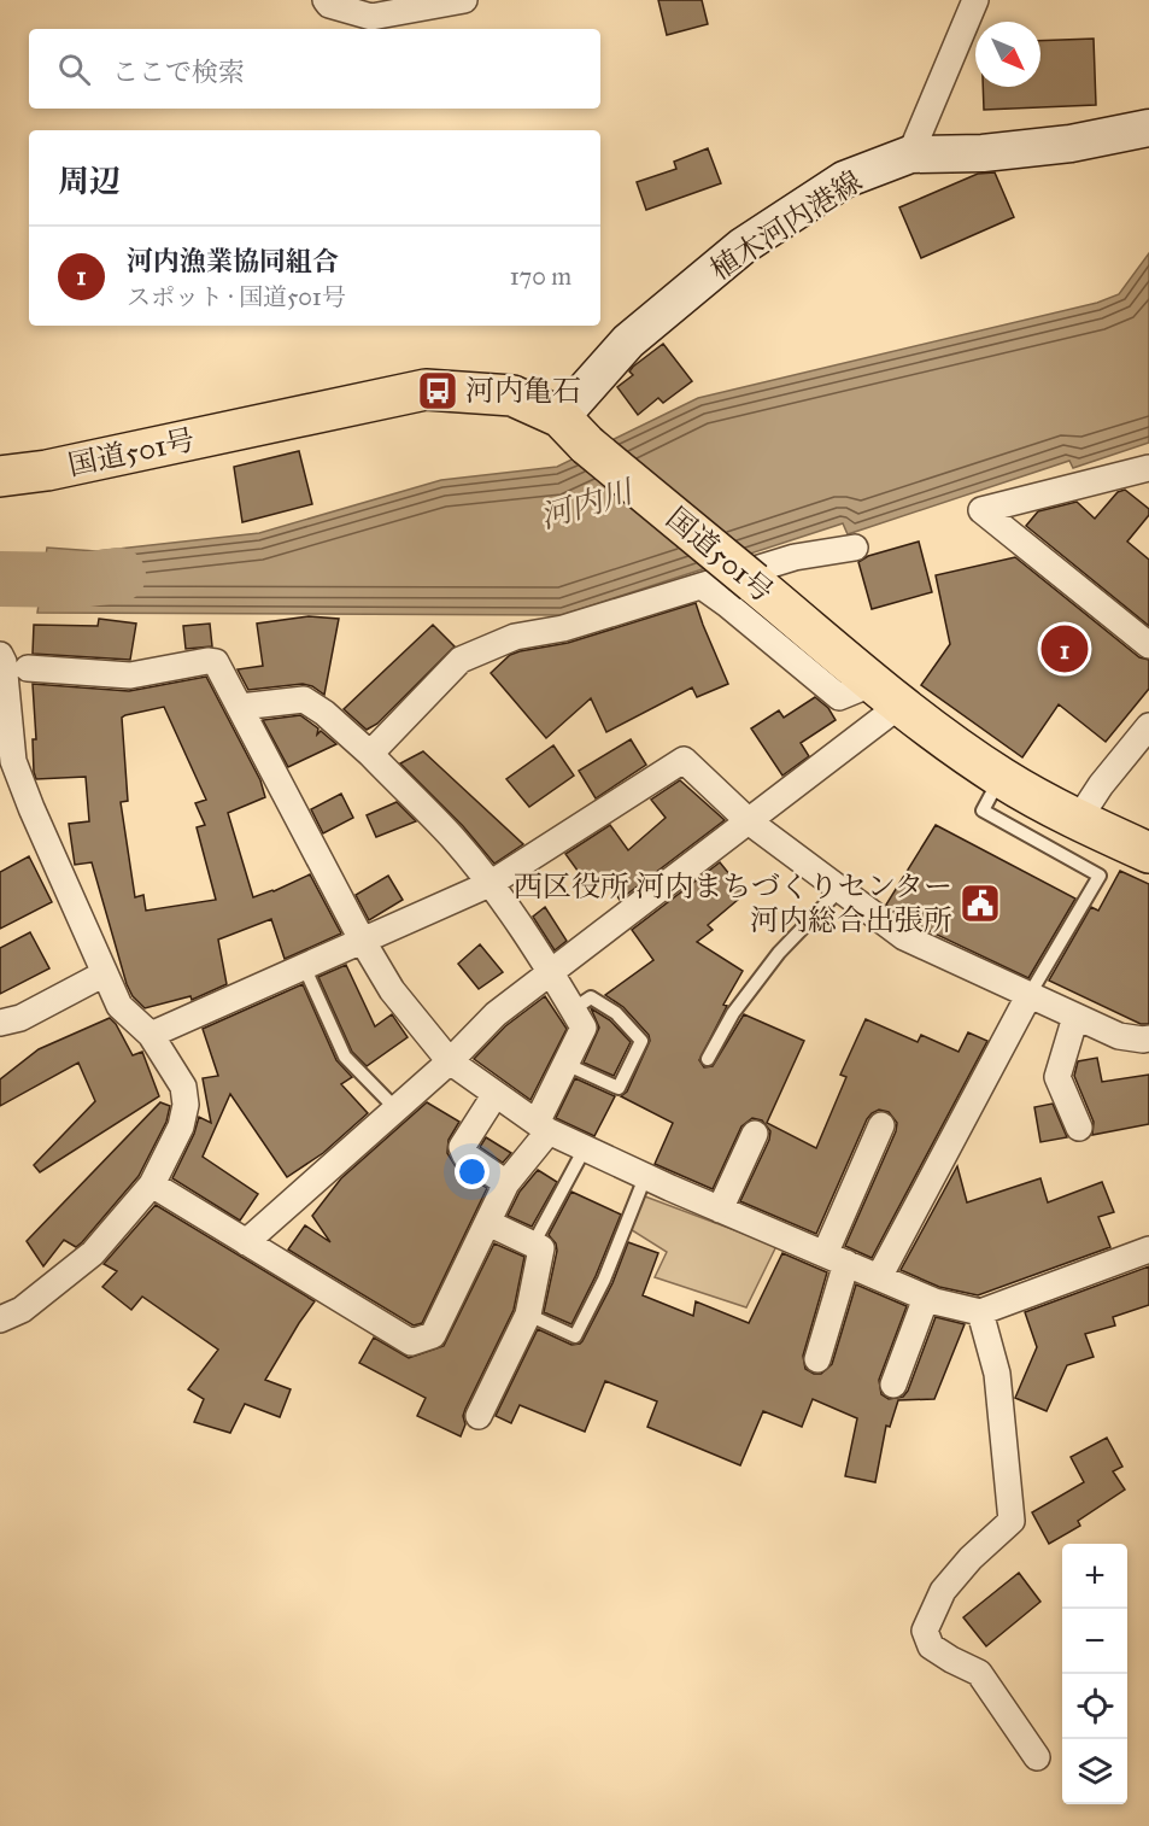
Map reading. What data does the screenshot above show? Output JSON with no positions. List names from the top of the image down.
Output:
{
  "streets": {
    "highway": ["国道501号"],
    "main road": ["植木河内港線"]
  },
  "crossings": [
    ["植木河内港線", "国道501号"]
  ],
  "water": ["河内川"],
  "places": {
    "bus stop": ["河内亀石"],
    "public building": ["西区役所 河内まちづくりセンター 河内総合出張所"]
  },
  "north": "bottom right",
  "page": {
    "search": "ここで検索",
    "heading": "周辺",
    "list": [
      {
        "mark": "1",
        "name": "河内漁業協同組合",
        "note": "スポット · 国道501号",
        "value": "170 m"
      }
    ],
    "pins": "1",
    "map_buttons": ["+", "−"]
  }
}
